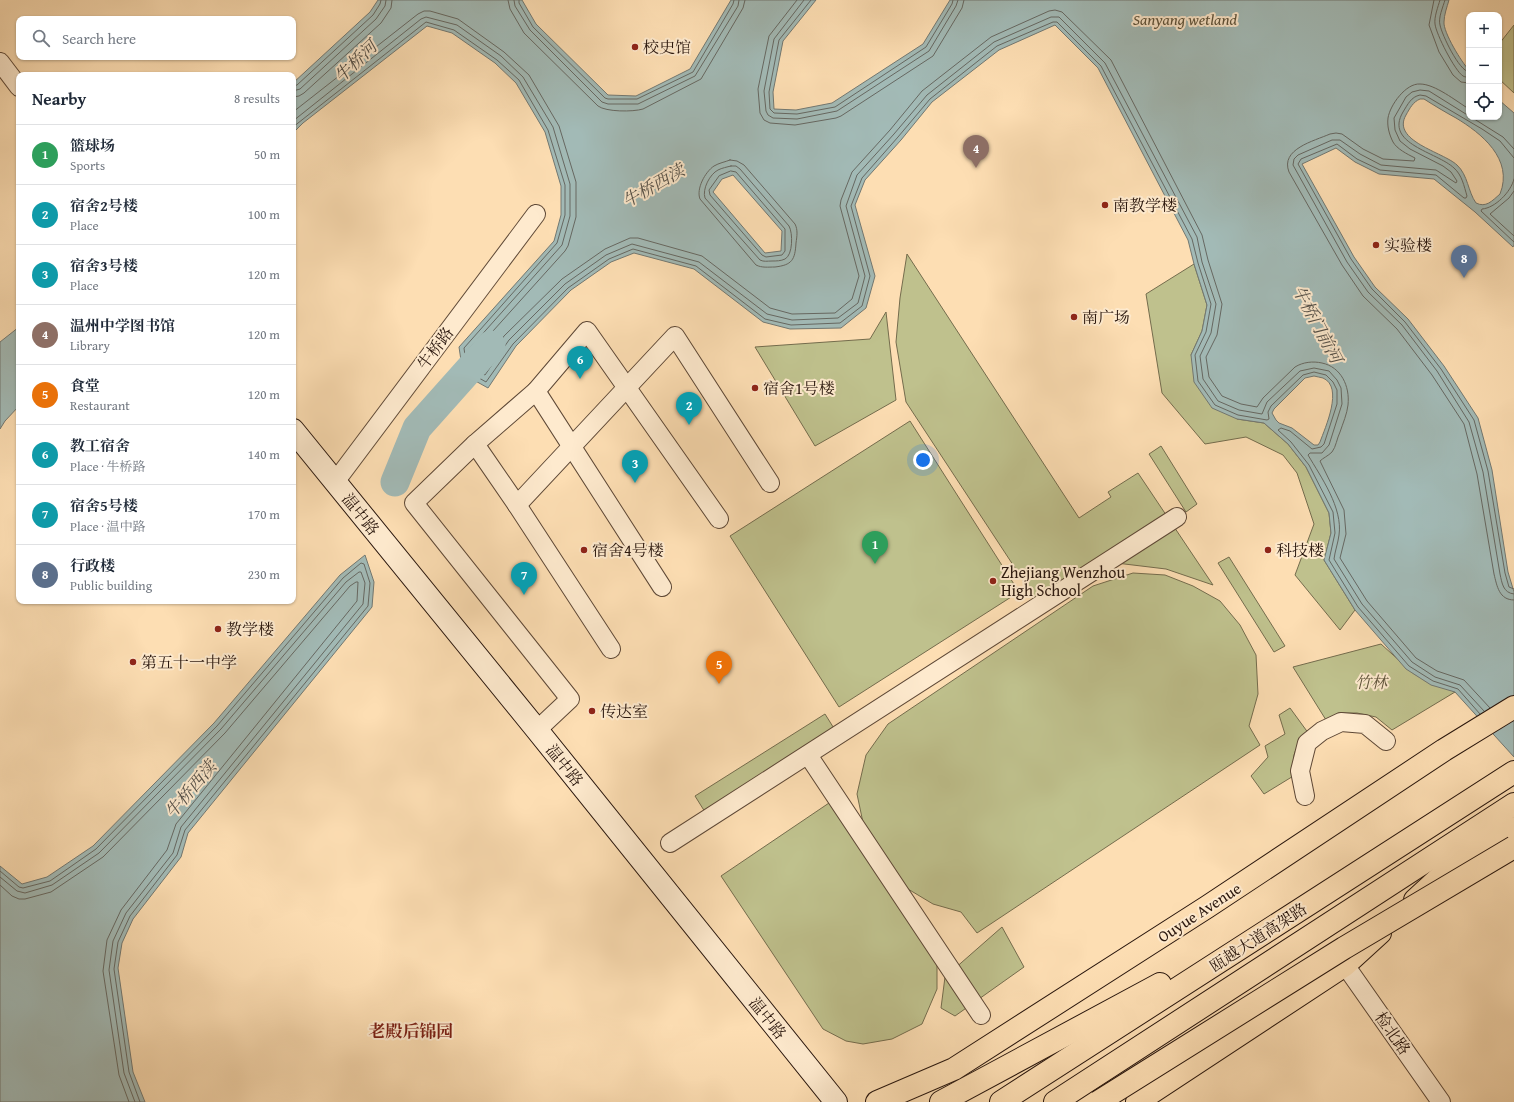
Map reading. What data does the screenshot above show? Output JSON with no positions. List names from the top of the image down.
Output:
{
  "streets": {
    "highway": ["Ouyue Avenue", "瓯越大道高架路"],
    "street": ["牛桥路", "温中路", "检北路"]
  },
  "crossings": [
    ["牛桥路", "温中路"]
  ],
  "districts": ["老殿后锦园"],
  "water": ["牛桥河", "牛桥西渎", "牛桥门前河"],
  "parks": ["Sanyang wetland", "竹林"],
  "places": [
    "校史馆",
    "南教学楼",
    "实验楼",
    "南广场",
    "宿舍1号楼",
    "宿舍4号楼",
    "科技楼",
    "Zhejiang Wenzhou High School",
    "教学楼",
    "第五十一中学",
    "传达室"
  ],
  "page": {
    "map_buttons": ["+", "−"],
    "search": "Search here",
    "heading": ["Nearby", "8 results"],
    "list": [
      {
        "mark": "1",
        "name": "篮球场",
        "note": "Sports",
        "value": "50 m"
      },
      {
        "mark": "2",
        "name": "宿舍2号楼",
        "note": "Place",
        "value": "100 m"
      },
      {
        "mark": "3",
        "name": "宿舍3号楼",
        "note": "Place",
        "value": "120 m"
      },
      {
        "mark": "4",
        "name": "温州中学图书馆",
        "note": "Library",
        "value": "120 m"
      },
      {
        "mark": "5",
        "name": "食堂",
        "note": "Restaurant",
        "value": "120 m"
      },
      {
        "mark": "6",
        "name": "教工宿舍",
        "note": "Place · 牛桥路",
        "value": "140 m"
      },
      {
        "mark": "7",
        "name": "宿舍5号楼",
        "note": "Place · 温中路",
        "value": "170 m"
      },
      {
        "mark": "8",
        "name": "行政楼",
        "note": "Public building",
        "value": "230 m"
      }
    ],
    "pins": [
      "4",
      "8",
      "6",
      "2",
      "3",
      "1",
      "7",
      "5"
    ]
  }
}
